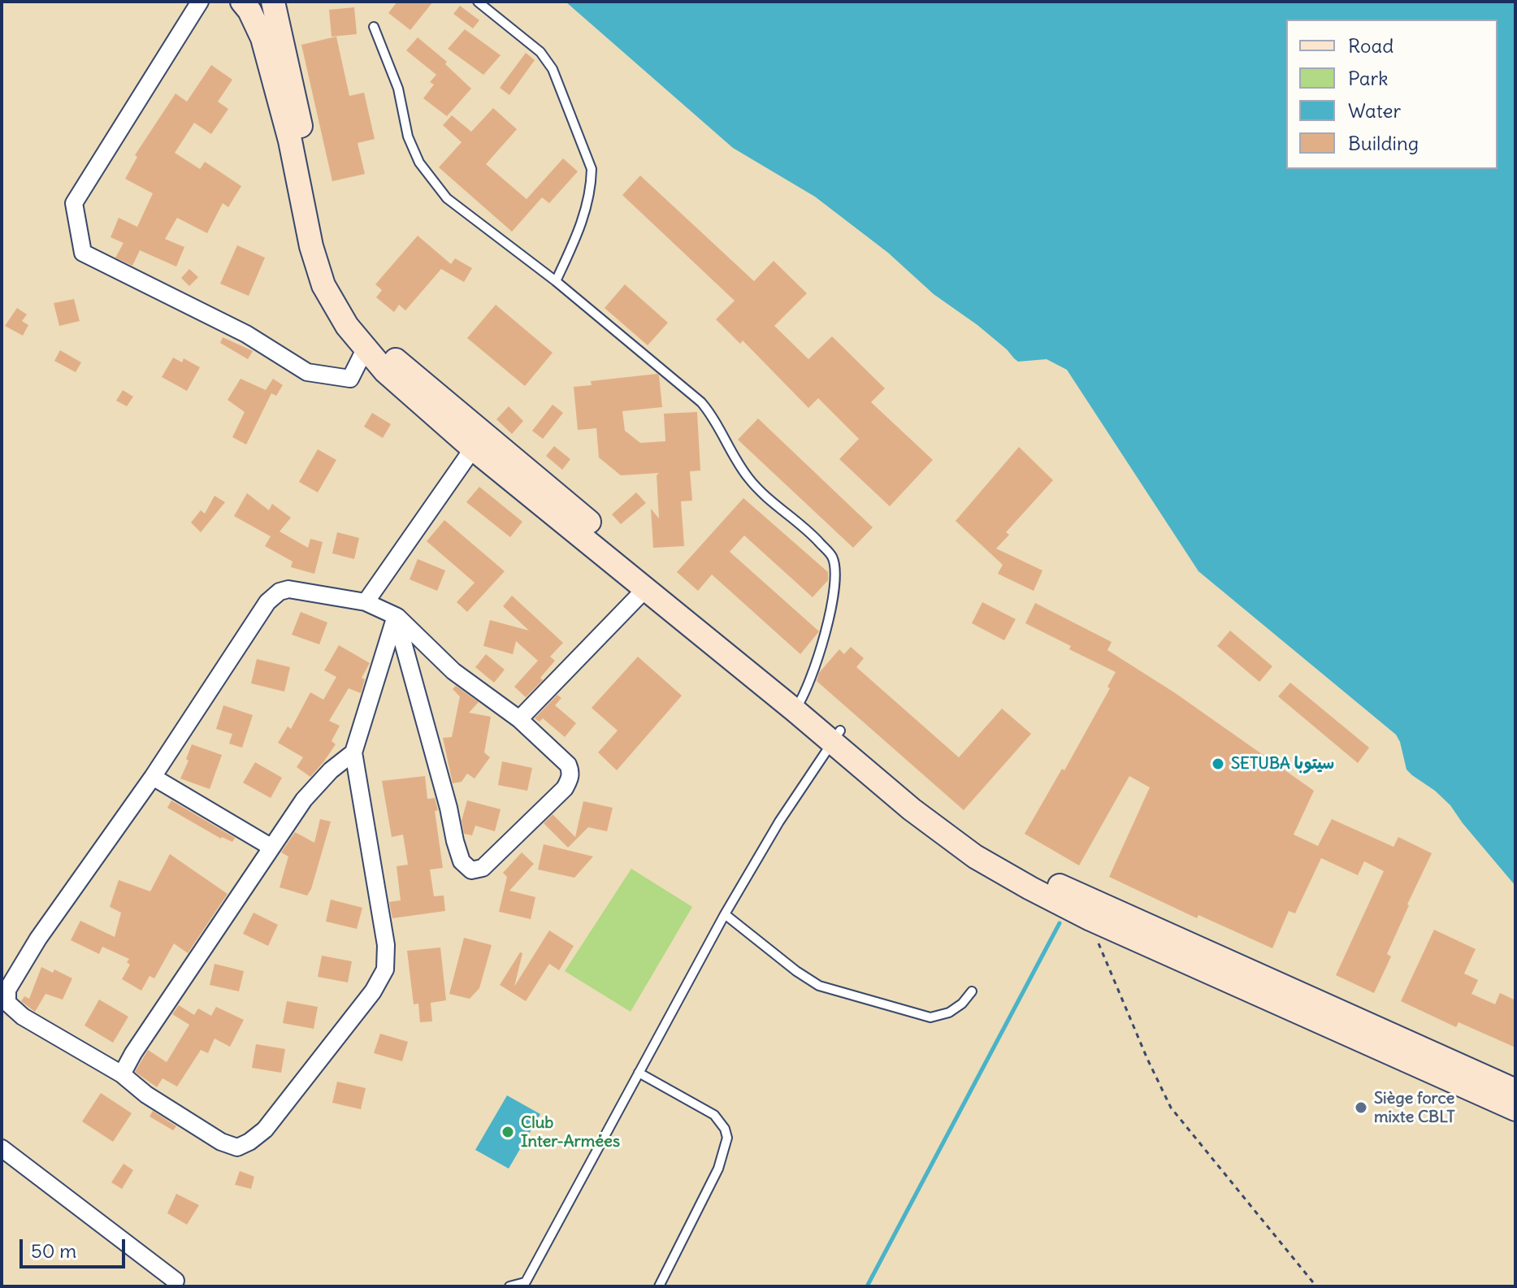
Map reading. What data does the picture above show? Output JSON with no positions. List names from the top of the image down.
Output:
{
  "places": ["SETUBA سيتوبا", "Siège force mixte CBLT", "Club Inter-Armées"],
  "legend": [
    "Road",
    "Park",
    "Water",
    "Building"
  ],
  "scale_bar": "50 m"
}
